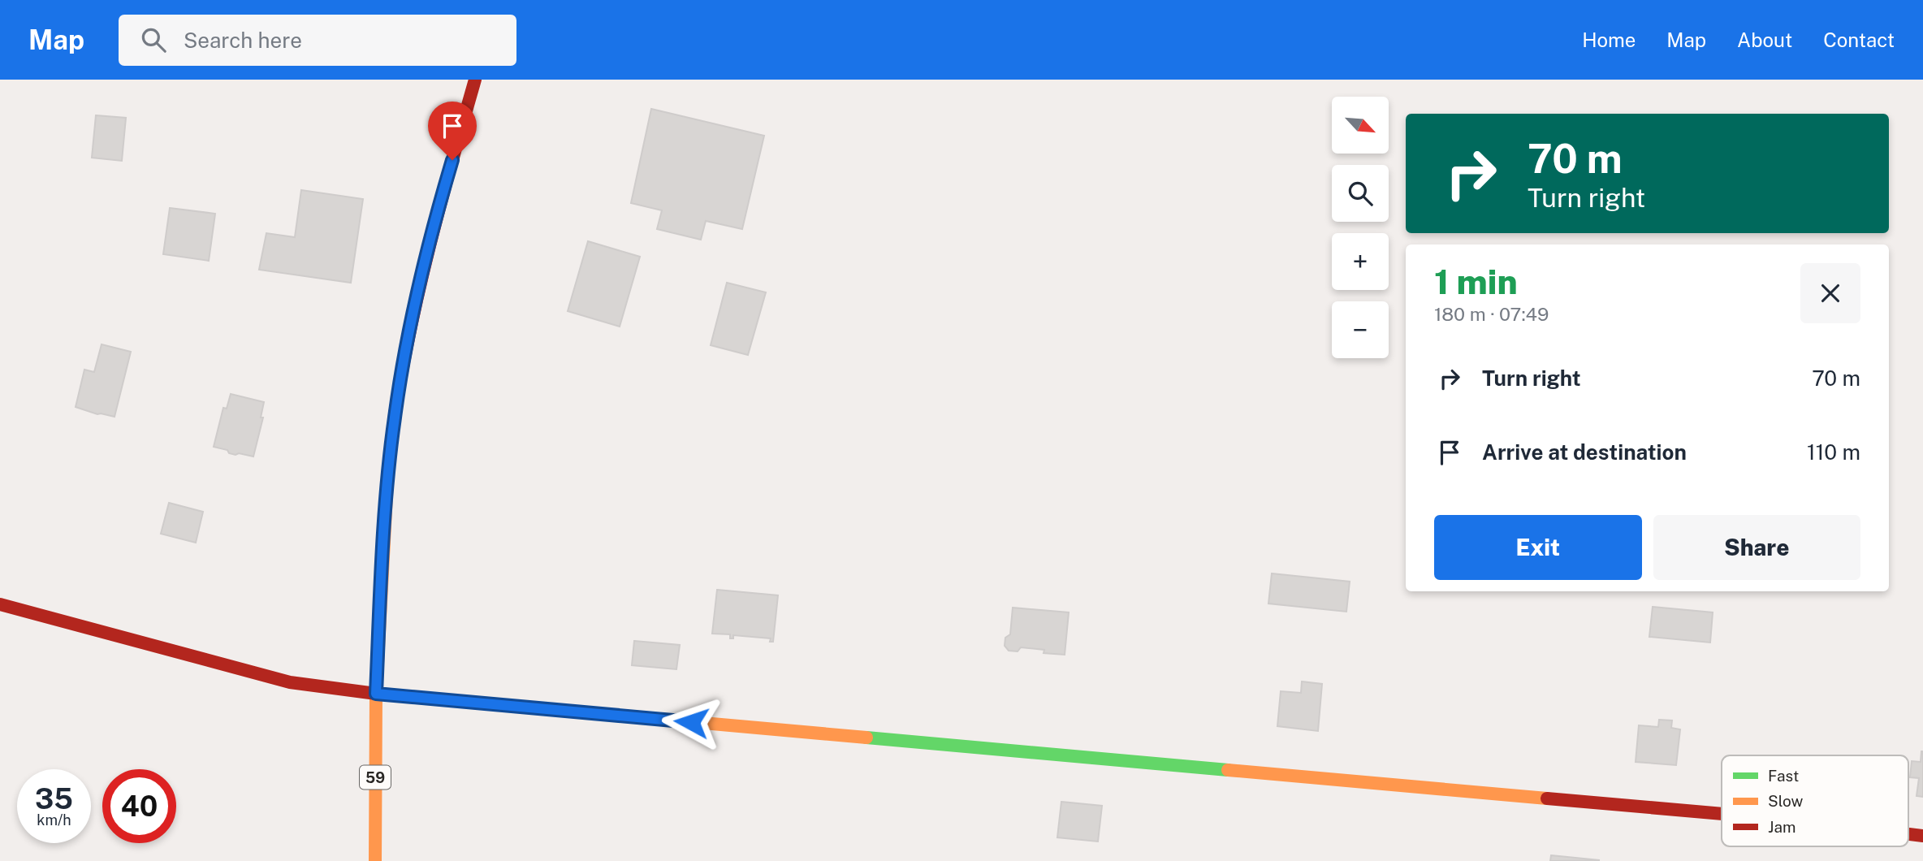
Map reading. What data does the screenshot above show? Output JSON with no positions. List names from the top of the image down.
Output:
{
  "streets": {
    "street": ["59"]
  },
  "legend": ["Fast", "Slow", "Jam"],
  "north": "bottom right",
  "page": {
    "header": "Map",
    "search": "Search here",
    "nav": [
      "Home",
      "Map",
      "About",
      "Contact"
    ],
    "map_buttons": ["+", "−"],
    "turn": ["70 m", "Turn right"],
    "heading": ["1 min", "180 m · 07:49"],
    "list": [
      {
        "name": "Turn right",
        "value": "70 m"
      },
      {
        "name": "Arrive at destination",
        "value": "110 m"
      }
    ],
    "buttons": ["Exit", "Share"],
    "speed": "35 km/h",
    "limit": "40"
  }
}
